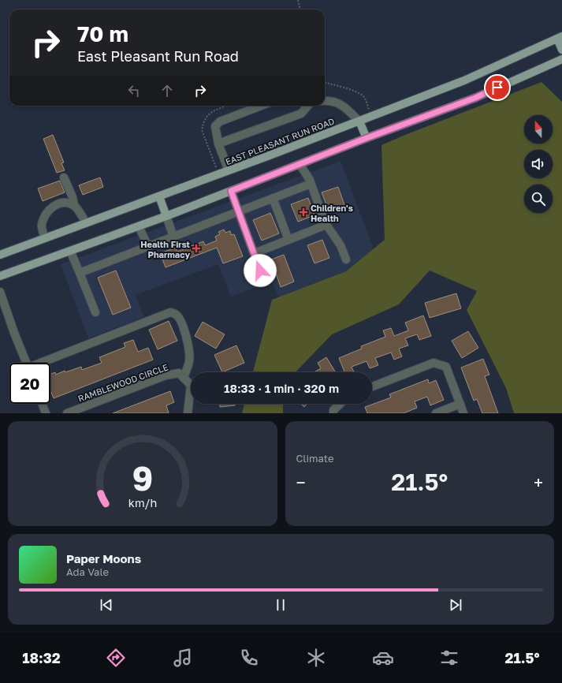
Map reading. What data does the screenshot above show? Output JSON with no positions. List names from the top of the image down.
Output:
{
  "streets": {
    "main road": ["EAST PLEASANT RUN ROAD"],
    "street": ["RAMBLEWOOD CIRCLE"]
  },
  "places": {
    "health": ["Children's Health", "Health First Pharmacy"]
  },
  "north": "top",
  "page": {
    "turn": ["70 m", "East Pleasant Run Road"],
    "limit": "20",
    "trip": "18:33 · 1 min · 320 m",
    "tile": "Climate",
    "heat": ["−", "21.5°", "+"],
    "song": ["Paper Moons", "Ada Vale"],
    "tabs": ["18:32", "21.5°"],
    "gauge": ["9", "km/h"]
  }
}
